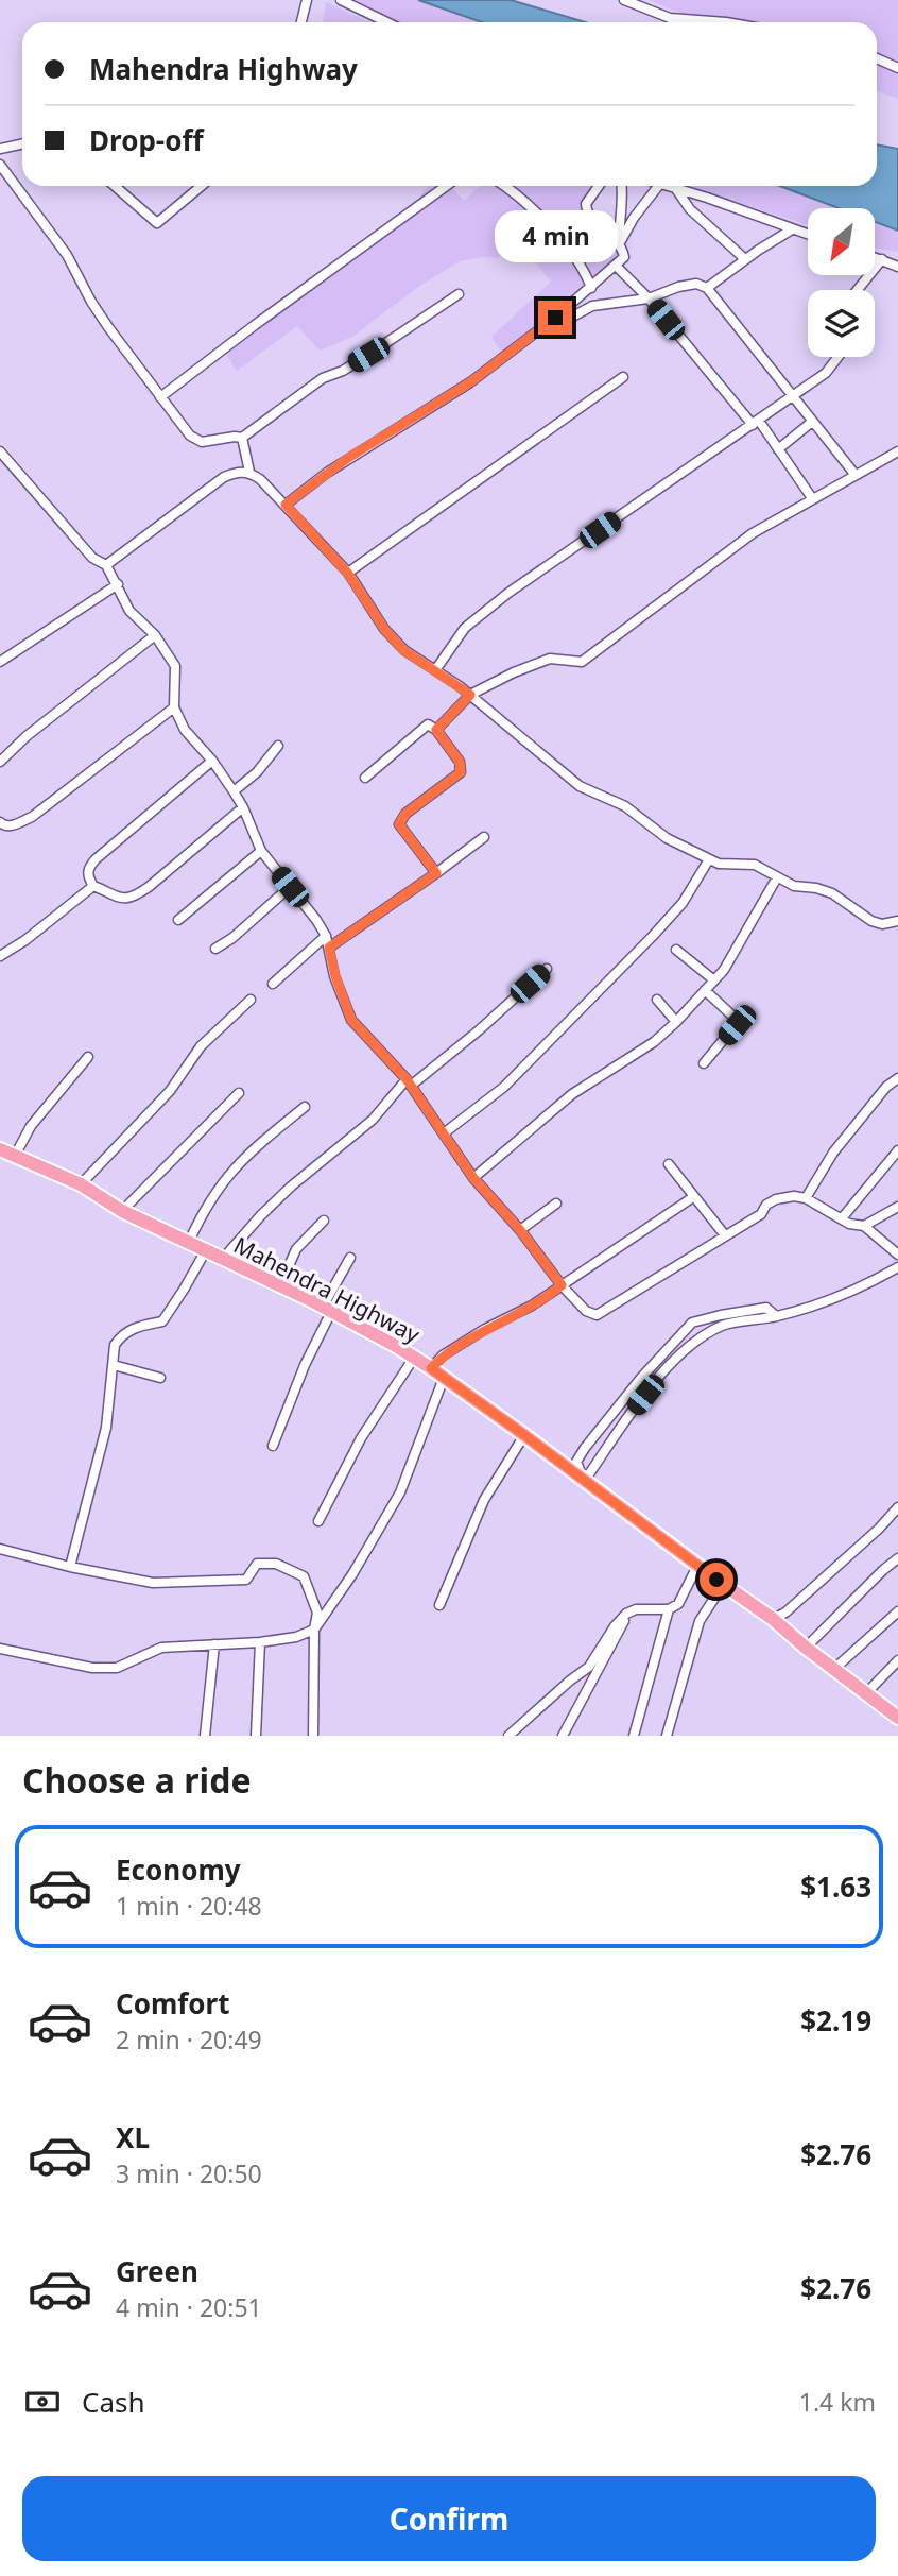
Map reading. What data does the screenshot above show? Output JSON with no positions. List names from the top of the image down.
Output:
{
  "streets": {
    "highway": ["Mahendra Highway"]
  },
  "north": "bottom left",
  "page": {
    "banner": ["Mahendra Highway", "Drop-off"],
    "bubble": "4 min",
    "heading": "Choose a ride",
    "list": [
      {
        "name": "Economy",
        "note": "1 min · 20:48",
        "value": "$1.63"
      },
      {
        "name": "Comfort",
        "note": "2 min · 20:49",
        "value": "$2.19"
      },
      {
        "name": "XL",
        "note": "3 min · 20:50",
        "value": "$2.76"
      },
      {
        "name": "Green",
        "note": "4 min · 20:51",
        "value": "$2.76"
      }
    ],
    "pay": ["Cash", "1.4 km"],
    "buttons": "Confirm"
  }
}
